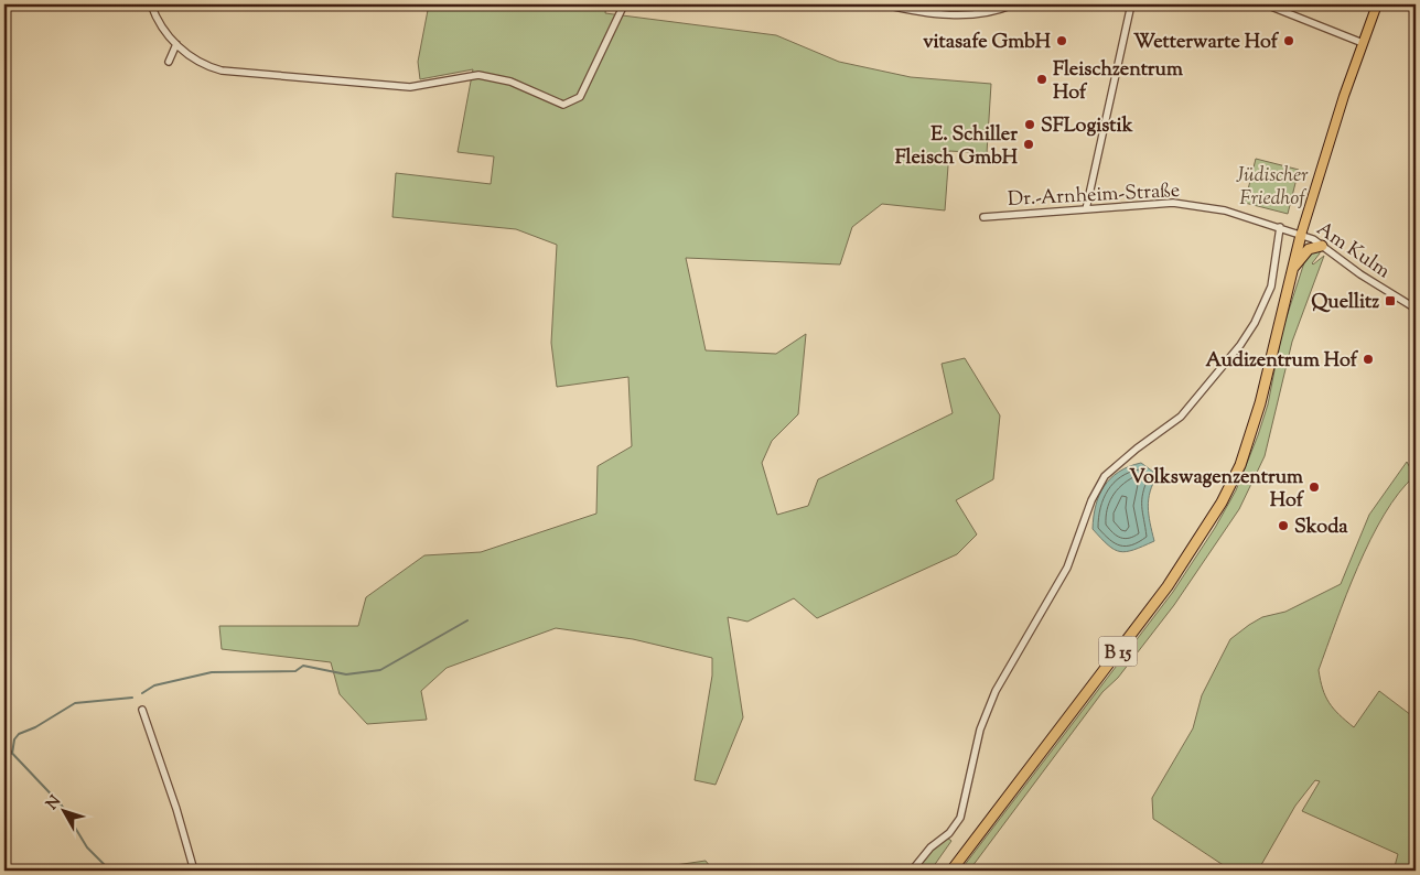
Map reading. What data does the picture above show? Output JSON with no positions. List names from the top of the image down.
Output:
{
  "streets": {
    "highway": ["B 15"],
    "street": ["Dr.-Arnheim-Straße", "Am Kulm"]
  },
  "crossings": [
    ["Dr.-Arnheim-Straße", "Am Kulm"],
    ["Dr.-Arnheim-Straße", "B 15"],
    ["Am Kulm", "B 15"]
  ],
  "parks": ["Jüdischer Friedhof"],
  "places": {
    "other": [
      "vitasafe GmbH",
      "Wetterwarte Hof",
      "Fleischzentrum Hof",
      "SFLogistik",
      "E. Schiller Fleisch GmbH",
      "Audizentrum Hof",
      "Volkswagenzentrum Hof",
      "Skoda"
    ],
    "transit": ["Quellitz"]
  },
  "north": "top left"
}
